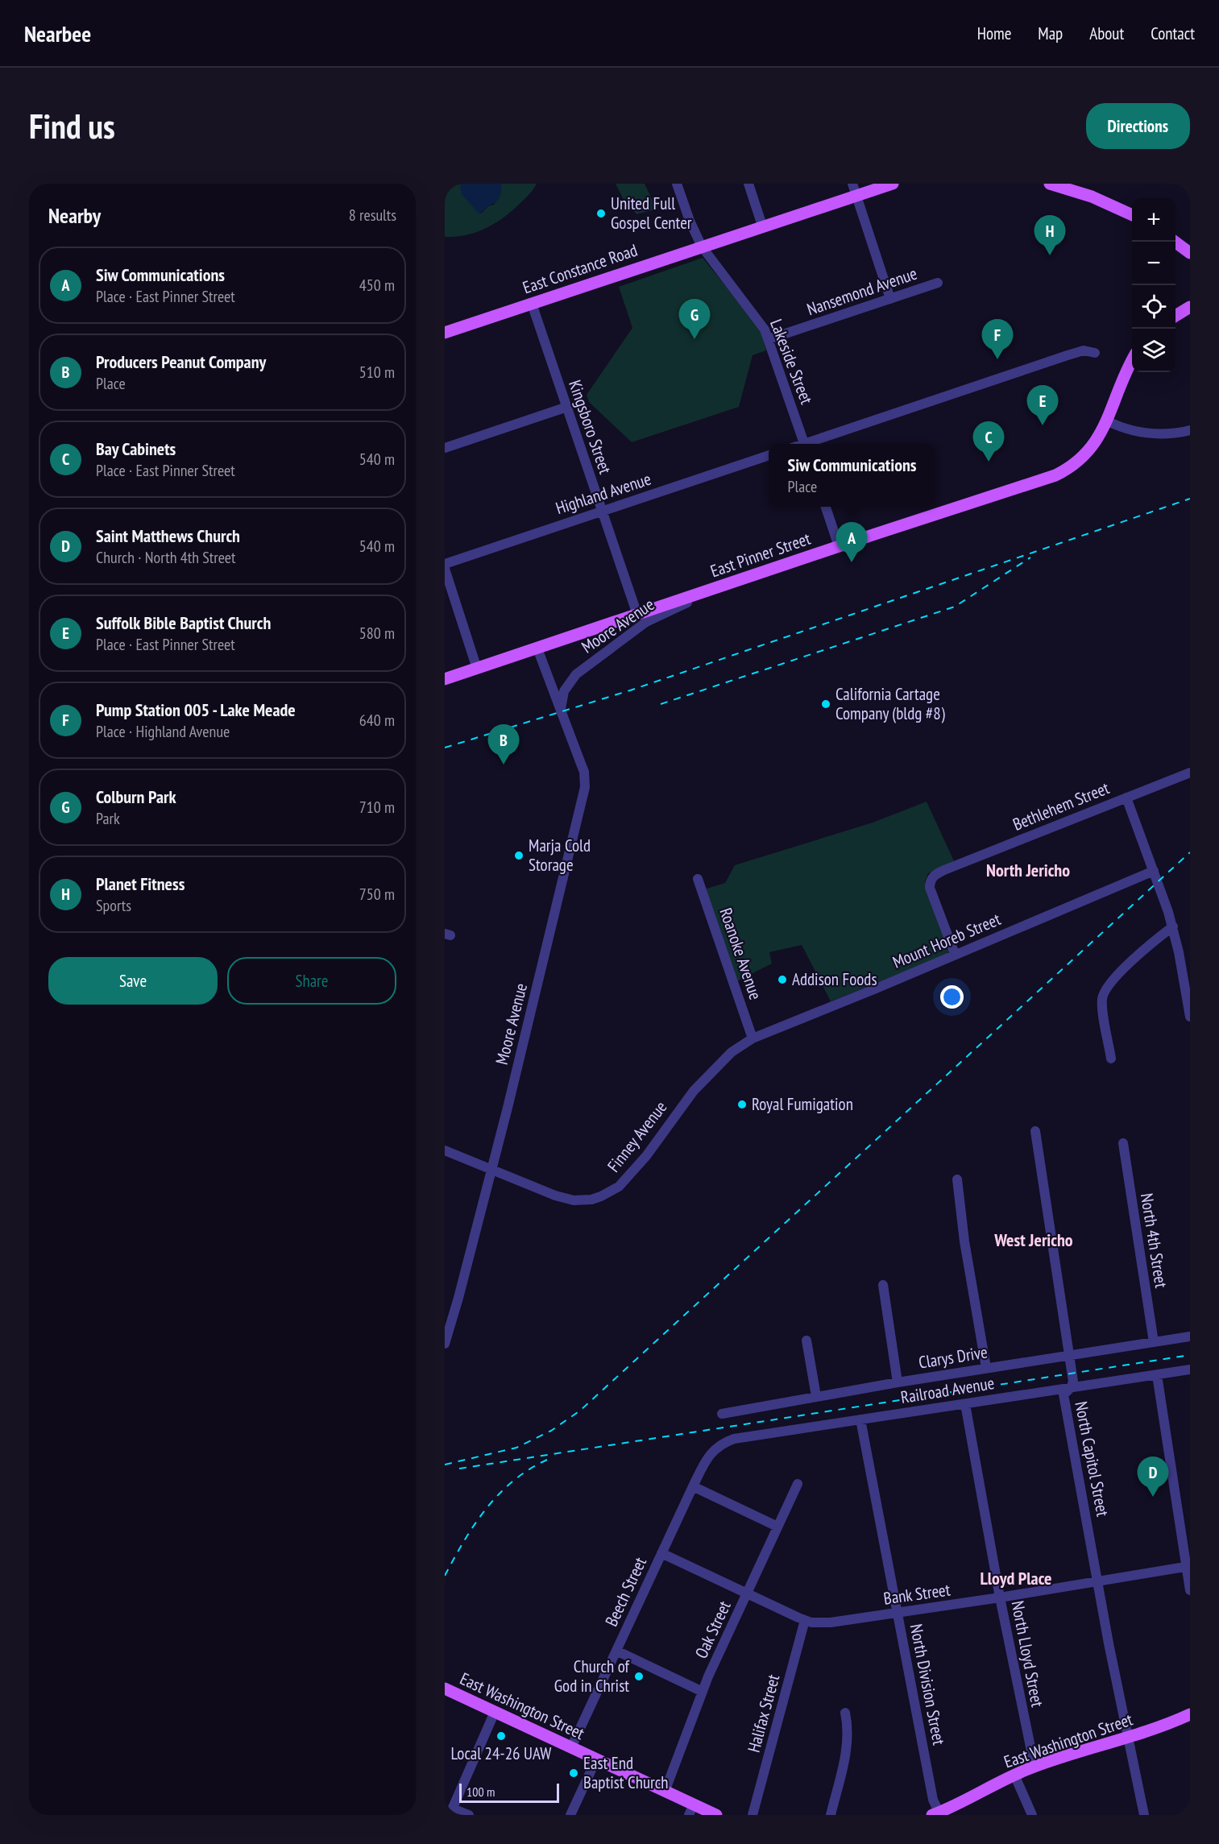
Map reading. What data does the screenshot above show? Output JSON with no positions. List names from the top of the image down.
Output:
{
  "streets": {
    "main road": ["East Constance Road", "East Pinner Street", "East Washington Street"],
    "street": [
      "Nansemond Avenue",
      "Lakeside Street",
      "Kingsboro Street",
      "Highland Avenue",
      "Moore Avenue",
      "Bethlehem Street",
      "Mount Horeb Street",
      "Roanoke Avenue",
      "Finney Avenue",
      "North 4th Street",
      "Clarys Drive",
      "Railroad Avenue",
      "North Capitol Street",
      "Beech Street",
      "Bank Street",
      "Oak Street",
      "North Lloyd Street",
      "North Division Street",
      "Halifax Street"
    ]
  },
  "crossings": [
    ["East Constance Road", "Lakeside Street"],
    ["East Constance Road", "Kingsboro Street"],
    ["Nansemond Avenue", "Lakeside Street"],
    ["Kingsboro Street", "Highland Avenue"],
    ["Kingsboro Street", "East Pinner Street"],
    ["East Pinner Street", "Moore Avenue"],
    ["Moore Avenue", "Finney Avenue"],
    ["Bethlehem Street", "Mount Horeb Street"],
    ["Mount Horeb Street", "Roanoke Avenue"],
    ["Mount Horeb Street", "Finney Avenue"],
    ["Roanoke Avenue", "Finney Avenue"],
    ["North 4th Street", "Clarys Drive"],
    ["Clarys Drive", "North Capitol Street"],
    ["Railroad Avenue", "North Capitol Street"],
    ["Railroad Avenue", "Beech Street"],
    ["Railroad Avenue", "North Lloyd Street"],
    ["Railroad Avenue", "North Division Street"],
    ["North Capitol Street", "Bank Street"],
    ["North Capitol Street", "East Washington Street"],
    ["Beech Street", "Bank Street"],
    ["Beech Street", "East Washington Street"],
    ["Bank Street", "Oak Street"],
    ["Bank Street", "North Lloyd Street"],
    ["Bank Street", "North Division Street"],
    ["Bank Street", "Halifax Street"],
    ["Oak Street", "East Washington Street"],
    ["North Lloyd Street", "East Washington Street"],
    ["North Division Street", "East Washington Street"]
  ],
  "districts": ["North Jericho", "West Jericho", "Lloyd Place"],
  "places": [
    "United Full Gospel Center",
    "California Cartage Company (bldg #8)",
    "Marja Cold Storage",
    "Addison Foods",
    "Royal Fumigation",
    "Church of God in Christ",
    "Local 24-26 UAW",
    "East End Baptist Church"
  ],
  "scale_bar": "100 m",
  "page": {
    "header": "Nearbee",
    "nav": [
      "Home",
      "Map",
      "About",
      "Contact"
    ],
    "buttons": [
      "Directions",
      ["Save", "Share"]
    ],
    "title": "Find us",
    "heading": ["Nearby", "8 results"],
    "map_buttons": ["+", "−"],
    "pins": [
      "H",
      "G",
      "F",
      "E",
      "C",
      "A",
      "B",
      "D"
    ],
    "list": [
      {
        "mark": "A",
        "name": "Siw Communications",
        "note": "Place · East Pinner Street",
        "value": "450 m"
      },
      {
        "mark": "B",
        "name": "Producers Peanut Company",
        "note": "Place",
        "value": "510 m"
      },
      {
        "mark": "C",
        "name": "Bay Cabinets",
        "note": "Place · East Pinner Street",
        "value": "540 m"
      },
      {
        "mark": "D",
        "name": "Saint Matthews Church",
        "note": "Church · North 4th Street",
        "value": "540 m"
      },
      {
        "mark": "E",
        "name": "Suffolk Bible Baptist Church",
        "note": "Place · East Pinner Street",
        "value": "580 m"
      },
      {
        "mark": "F",
        "name": "Pump Station 005 - Lake Meade",
        "note": "Place · Highland Avenue",
        "value": "640 m"
      },
      {
        "mark": "G",
        "name": "Colburn Park",
        "note": "Park",
        "value": "710 m"
      },
      {
        "mark": "H",
        "name": "Planet Fitness",
        "note": "Sports",
        "value": "750 m"
      }
    ],
    "popup": ["Siw Communications", "Place"],
    "scale": "100 m"
  }
}
